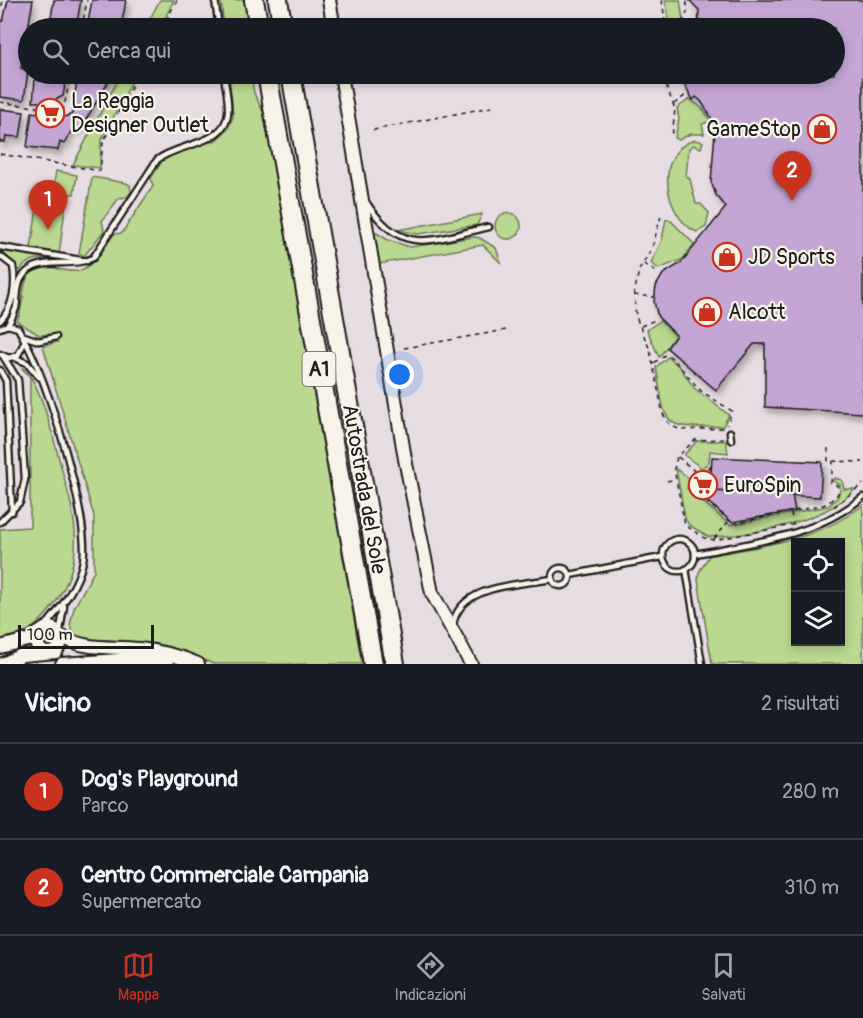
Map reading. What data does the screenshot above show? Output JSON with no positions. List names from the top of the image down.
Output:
{
  "streets": {
    "highway": ["A1", "Autostrada del Sole"]
  },
  "places": {
    "supermarket": ["La Reggia Designer Outlet", "EuroSpin"],
    "shop": ["GameStop", "JD Sports", "Alcott"]
  },
  "scale_bar": "100 m",
  "page": {
    "search": "Cerca qui",
    "pins": ["2", "1"],
    "scale": "100 m",
    "heading": ["Vicino", "2 risultati"],
    "list": [
      {
        "mark": "1",
        "name": "Dog's Playground",
        "note": "Parco",
        "value": "280 m"
      },
      {
        "mark": "2",
        "name": "Centro Commerciale Campania",
        "note": "Supermercato",
        "value": "310 m"
      }
    ],
    "nav": ["Mappa", "Indicazioni", "Salvati"]
  }
}
